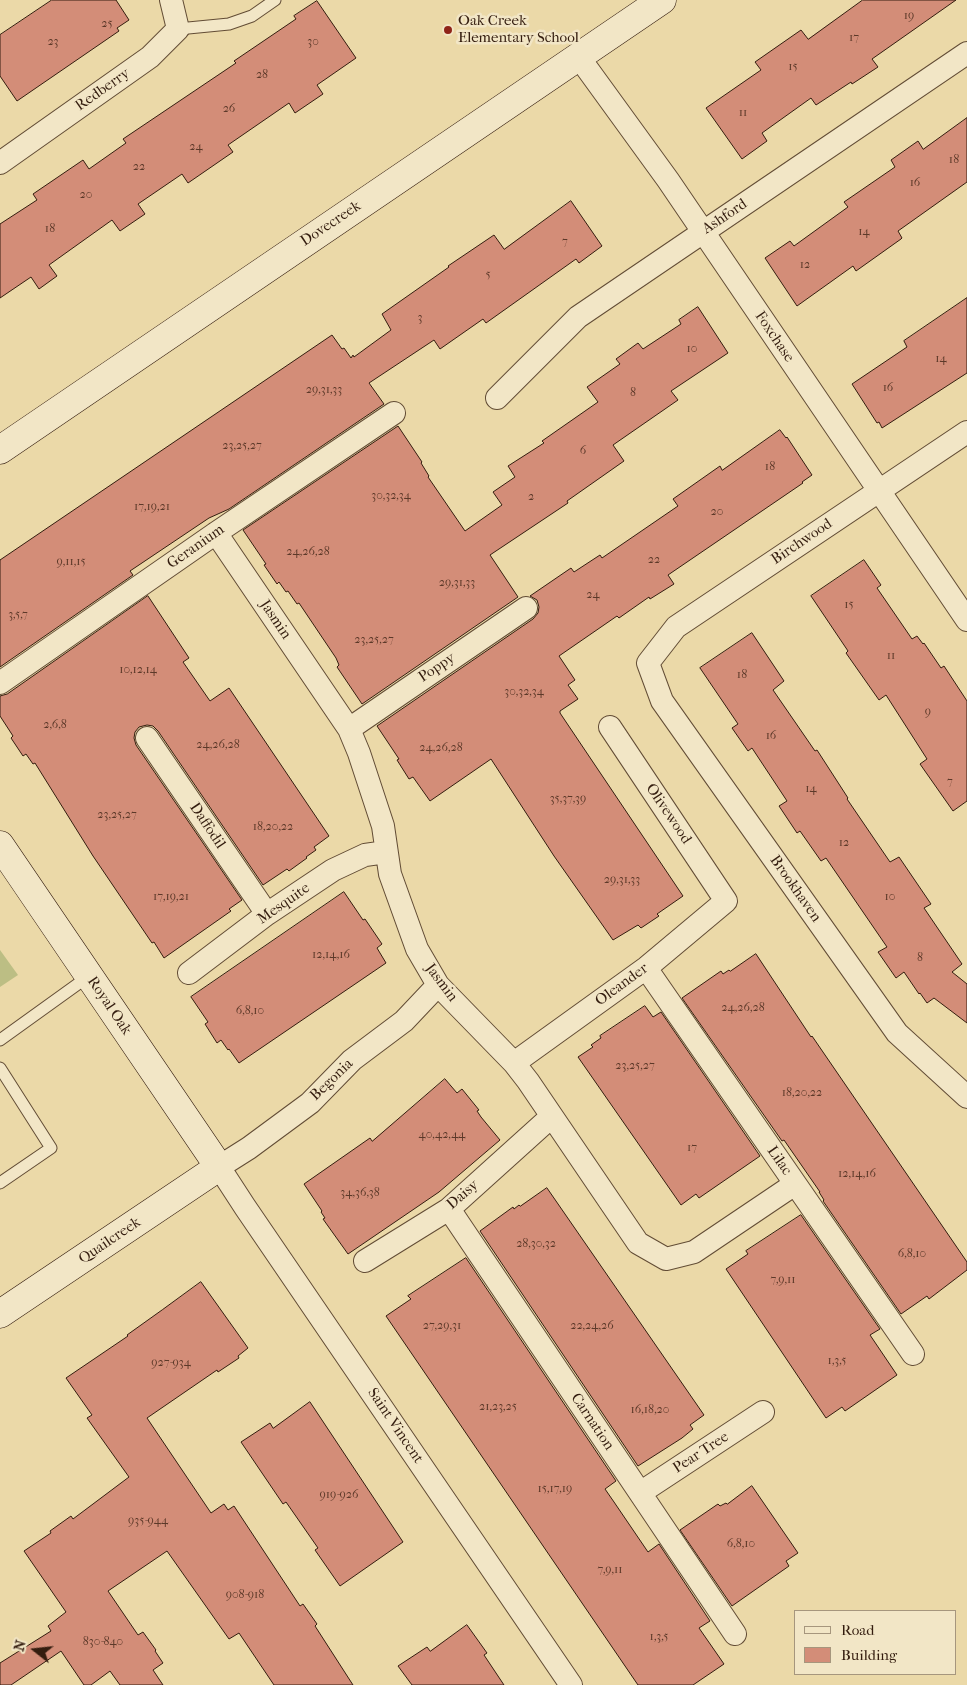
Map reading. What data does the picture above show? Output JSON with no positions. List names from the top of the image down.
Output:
{
  "streets": {
    "street": [
      "Redberry",
      "Ashford",
      "Dovecreek",
      "Foxchase",
      "Birchwood",
      "Geranium",
      "Jasmin",
      "Poppy",
      "Olivewood",
      "Daffodil",
      "Brookhaven",
      "Mesquite",
      "Oleander",
      "Royal Oak",
      "Begonia",
      "Lilac",
      "Daisy",
      "Quailcreek",
      "Carnation",
      "Saint Vincent",
      "Pear Tree"
    ]
  },
  "crossings": [
    ["Ashford", "Foxchase"],
    ["Dovecreek", "Foxchase"],
    ["Foxchase", "Birchwood"],
    ["Birchwood", "Brookhaven"],
    ["Geranium", "Jasmin"],
    ["Jasmin", "Poppy"],
    ["Jasmin", "Mesquite"],
    ["Jasmin", "Oleander"],
    ["Jasmin", "Begonia"],
    ["Jasmin", "Lilac"],
    ["Jasmin", "Daisy"],
    ["Olivewood", "Oleander"],
    ["Daffodil", "Mesquite"],
    ["Oleander", "Lilac"],
    ["Royal Oak", "Begonia"],
    ["Royal Oak", "Quailcreek"],
    ["Royal Oak", "Saint Vincent"],
    ["Begonia", "Quailcreek"],
    ["Begonia", "Saint Vincent"],
    ["Daisy", "Carnation"],
    ["Quailcreek", "Saint Vincent"],
    ["Carnation", "Pear Tree"]
  ],
  "places": ["Oak Creek Elementary School"],
  "house_numbers": [
    "19",
    "25",
    "17",
    "23",
    "30",
    "15",
    "28",
    "26",
    "11",
    "24",
    "18",
    "22",
    "16",
    "20",
    "18",
    "14",
    "7",
    "12",
    "5",
    "3",
    "10",
    "14",
    "16",
    "29,31,33",
    "8",
    "23,25,27",
    "6",
    "18",
    "30,32,34",
    "2",
    "17,19,21",
    "20",
    "24,26,28",
    "22",
    "9,11,15",
    "29,31,33",
    "24",
    "15",
    "3,5,7",
    "23,25,27",
    "11",
    "10,12,14",
    "18",
    "30,32,34",
    "9",
    "2,6,8",
    "16",
    "24,26,28",
    "24,26,28",
    "7",
    "14",
    "35,37,39",
    "23,25,27",
    "18,20,22",
    "12",
    "29,31,33",
    "17,19,21",
    "10",
    "12,14,16",
    "8",
    "24,26,28",
    "6,8,10",
    "23,25,27",
    "18,20,22",
    "40,42,44",
    "17",
    "12,14,16",
    "34,36,38",
    "28,30,32",
    "6,8,10",
    "7,9,11",
    "27,29,31",
    "22,24,26",
    "1,3,5",
    "927-934",
    "21,23,25",
    "16,18,20",
    "15,17,19",
    "919-926",
    "935-944",
    "6,8,10",
    "7,9,11",
    "908-918",
    "1,3,5",
    "830-840"
  ],
  "legend": ["Road", "Building"],
  "north": "left"
}
